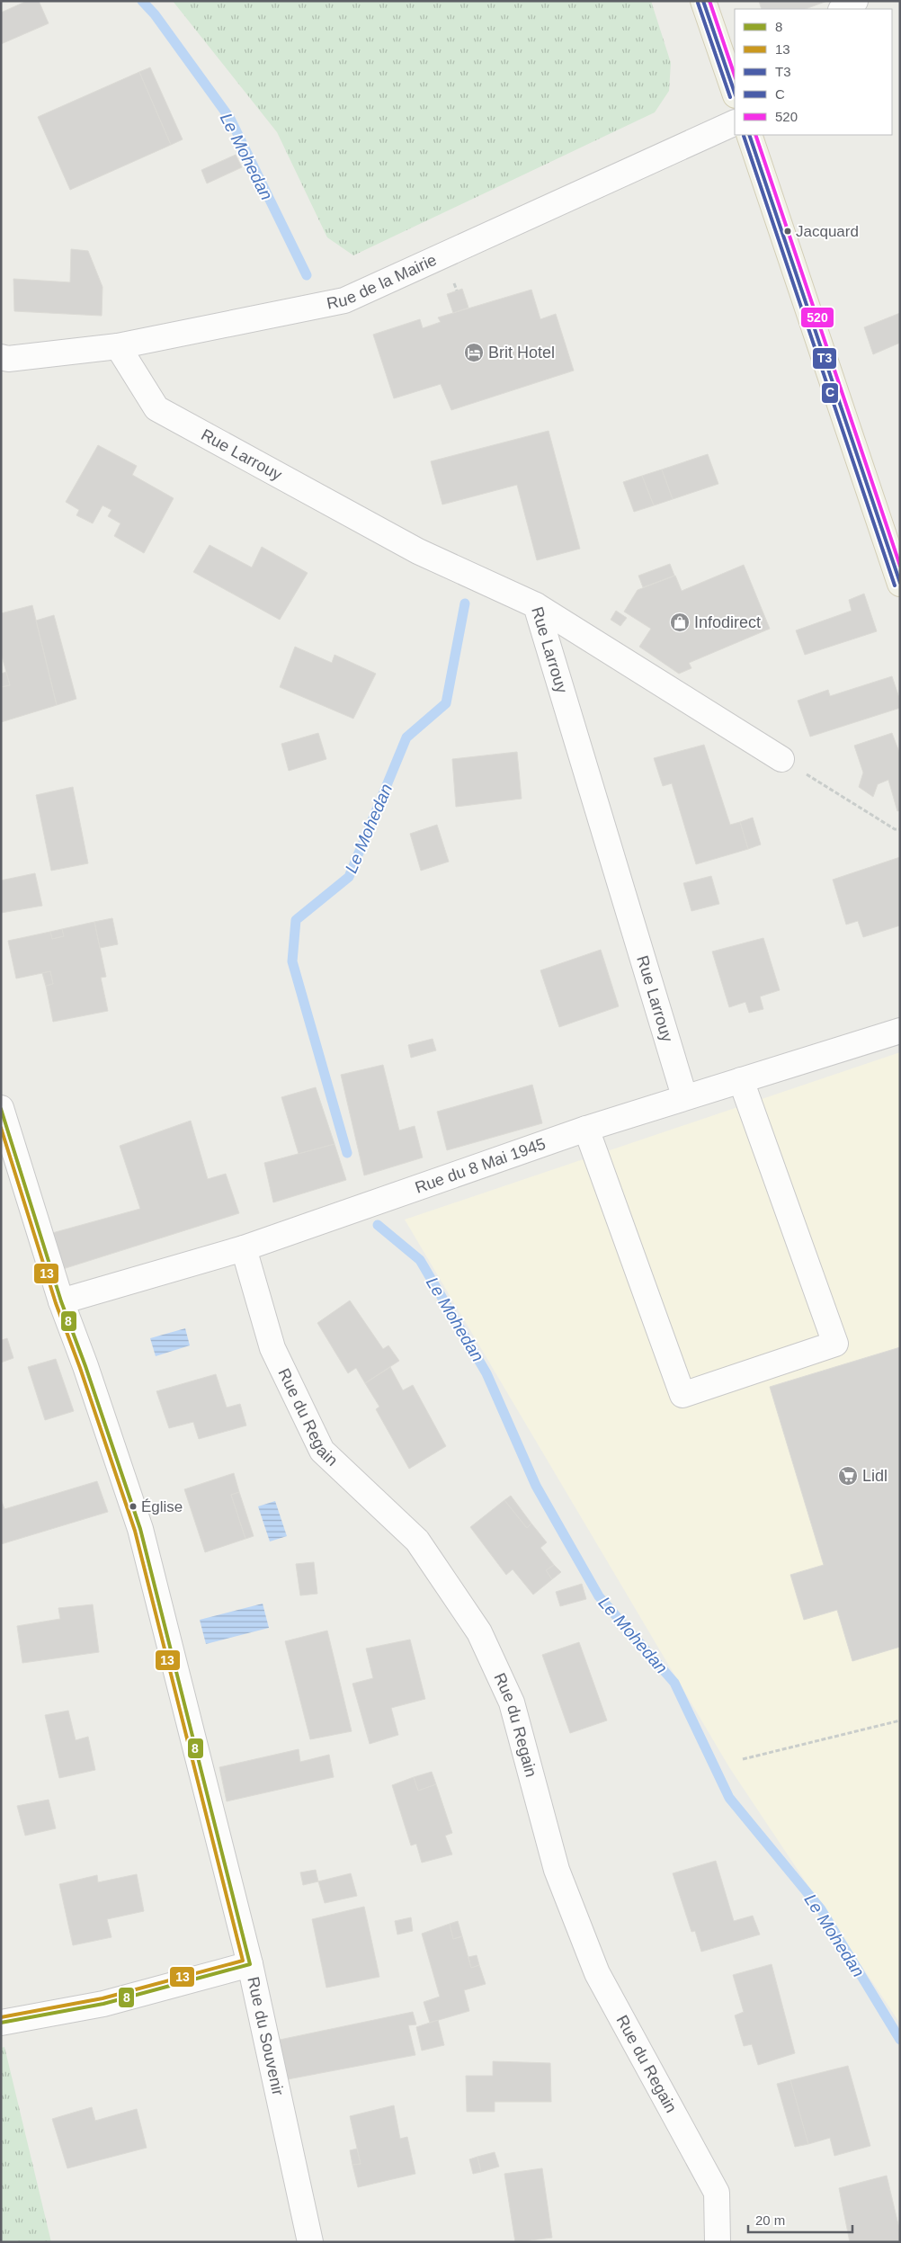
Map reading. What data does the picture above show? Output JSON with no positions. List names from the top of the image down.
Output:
{
  "streets": {
    "street": [
      "Rue de la Mairie",
      "Rue Larrouy",
      "Rue du 8 Mai 1945",
      "Rue du Regain",
      "Rue du Souvenir"
    ]
  },
  "crossings": [
    ["Rue de la Mairie", "Rue Larrouy"],
    ["Rue Larrouy", "Rue du 8 Mai 1945"],
    ["Rue du 8 Mai 1945", "Rue du Regain"],
    ["Rue du 8 Mai 1945", "Rue du Souvenir"]
  ],
  "water": ["Le Mohedan"],
  "places": {
    "other": ["Jacquard", "Église"],
    "hotel": ["Brit Hotel"],
    "shop": ["Infodirect"],
    "supermarket": ["Lidl"]
  },
  "lines": [
    "transit line T3",
    "transit line 520",
    "transit line C",
    "transit line 8",
    "transit line 13"
  ],
  "legend": [
    "8",
    "13",
    "T3",
    "C",
    "520"
  ],
  "scale_bar": "20 m"
}
